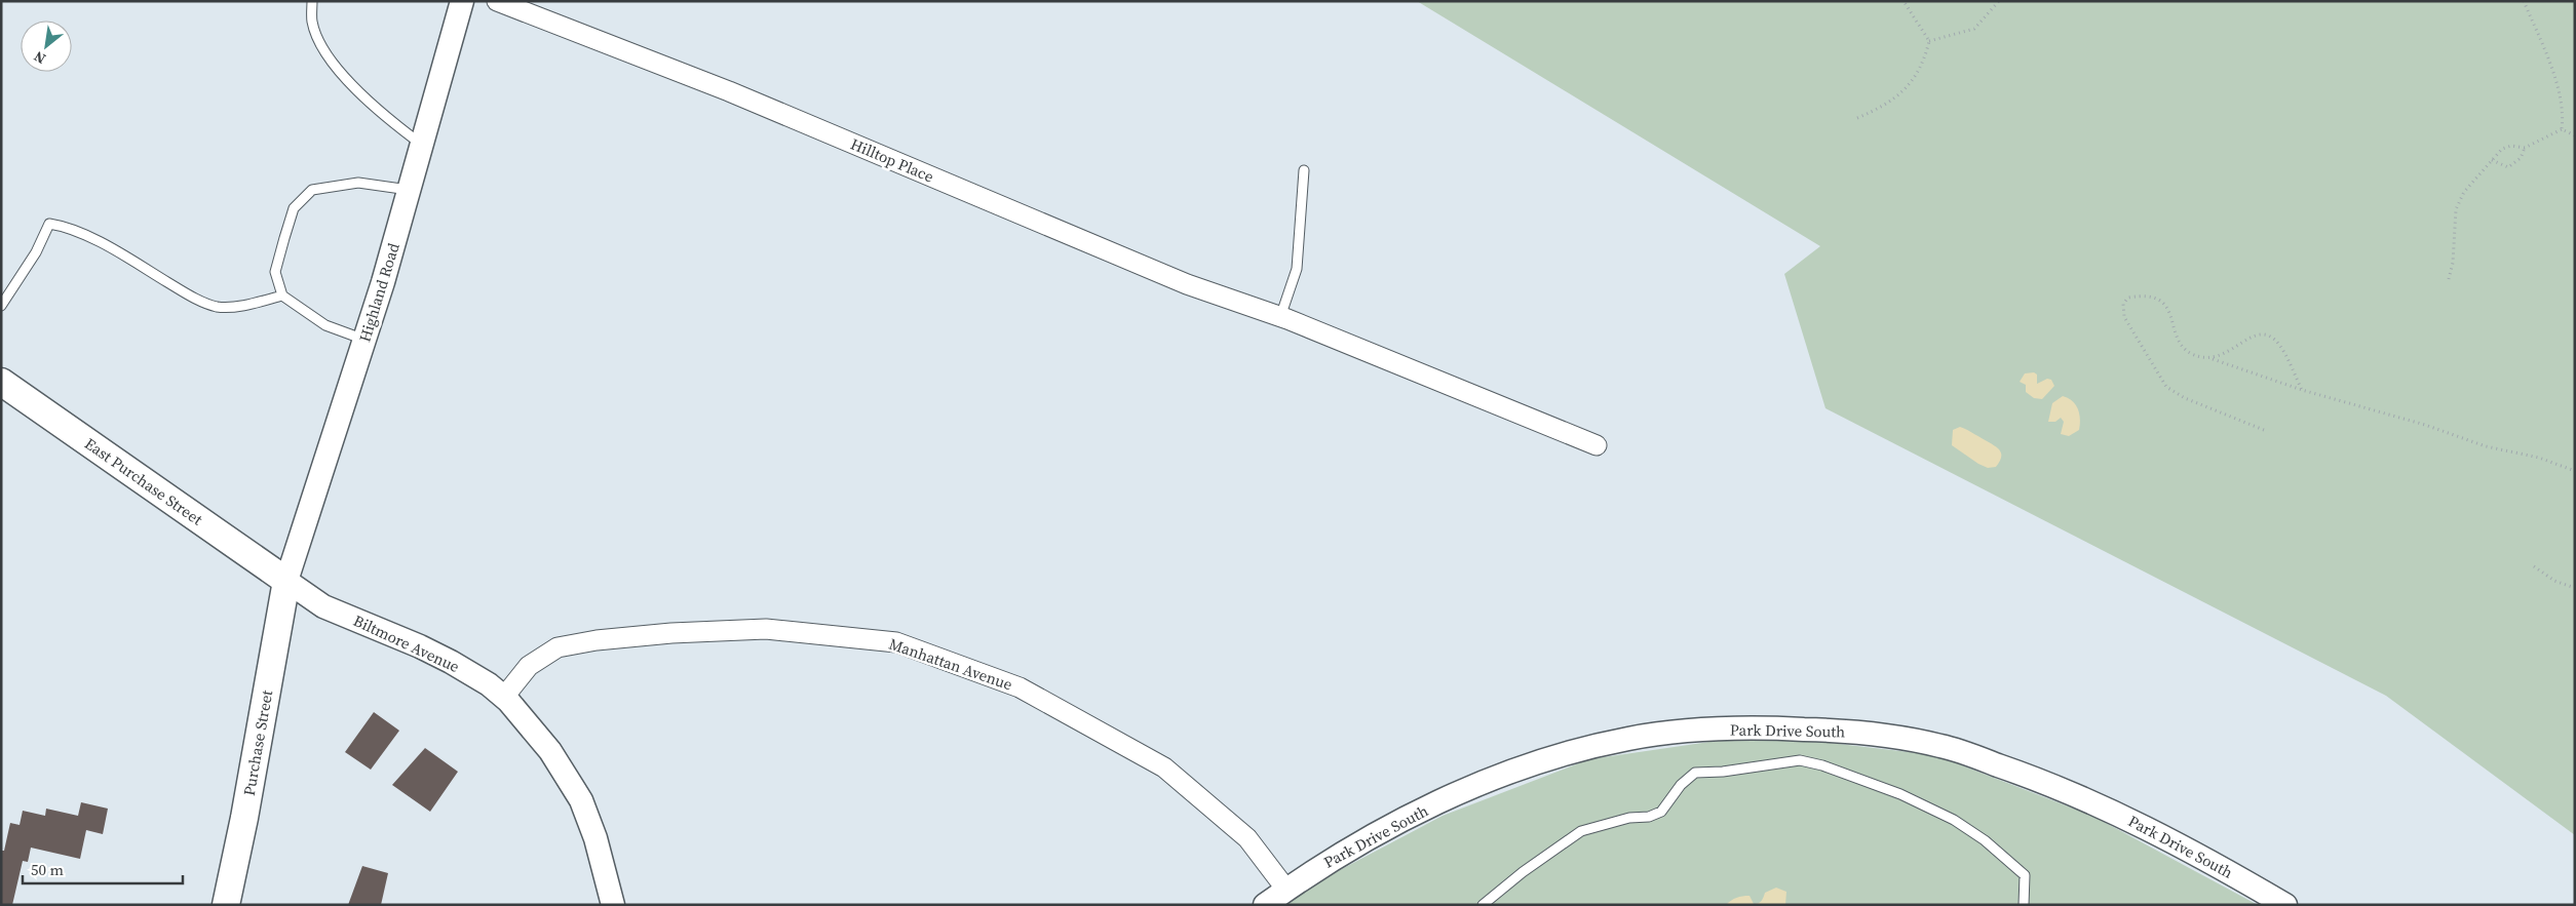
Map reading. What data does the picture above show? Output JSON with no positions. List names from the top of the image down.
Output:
{
  "streets": {
    "main road": ["East Purchase Street", "Purchase Street"],
    "street": [
      "Hilltop Place",
      "Highland Road",
      "Biltmore Avenue",
      "Manhattan Avenue",
      "Park Drive South"
    ]
  },
  "crossings": [
    ["Highland Road", "East Purchase Street"],
    ["Highland Road", "Biltmore Avenue"],
    ["Highland Road", "Purchase Street"],
    ["East Purchase Street", "Biltmore Avenue"],
    ["East Purchase Street", "Purchase Street"],
    ["Biltmore Avenue", "Manhattan Avenue"],
    ["Biltmore Avenue", "Purchase Street"],
    ["Manhattan Avenue", "Park Drive South"]
  ],
  "scale_bar": "50 m",
  "north": "bottom left"
}
